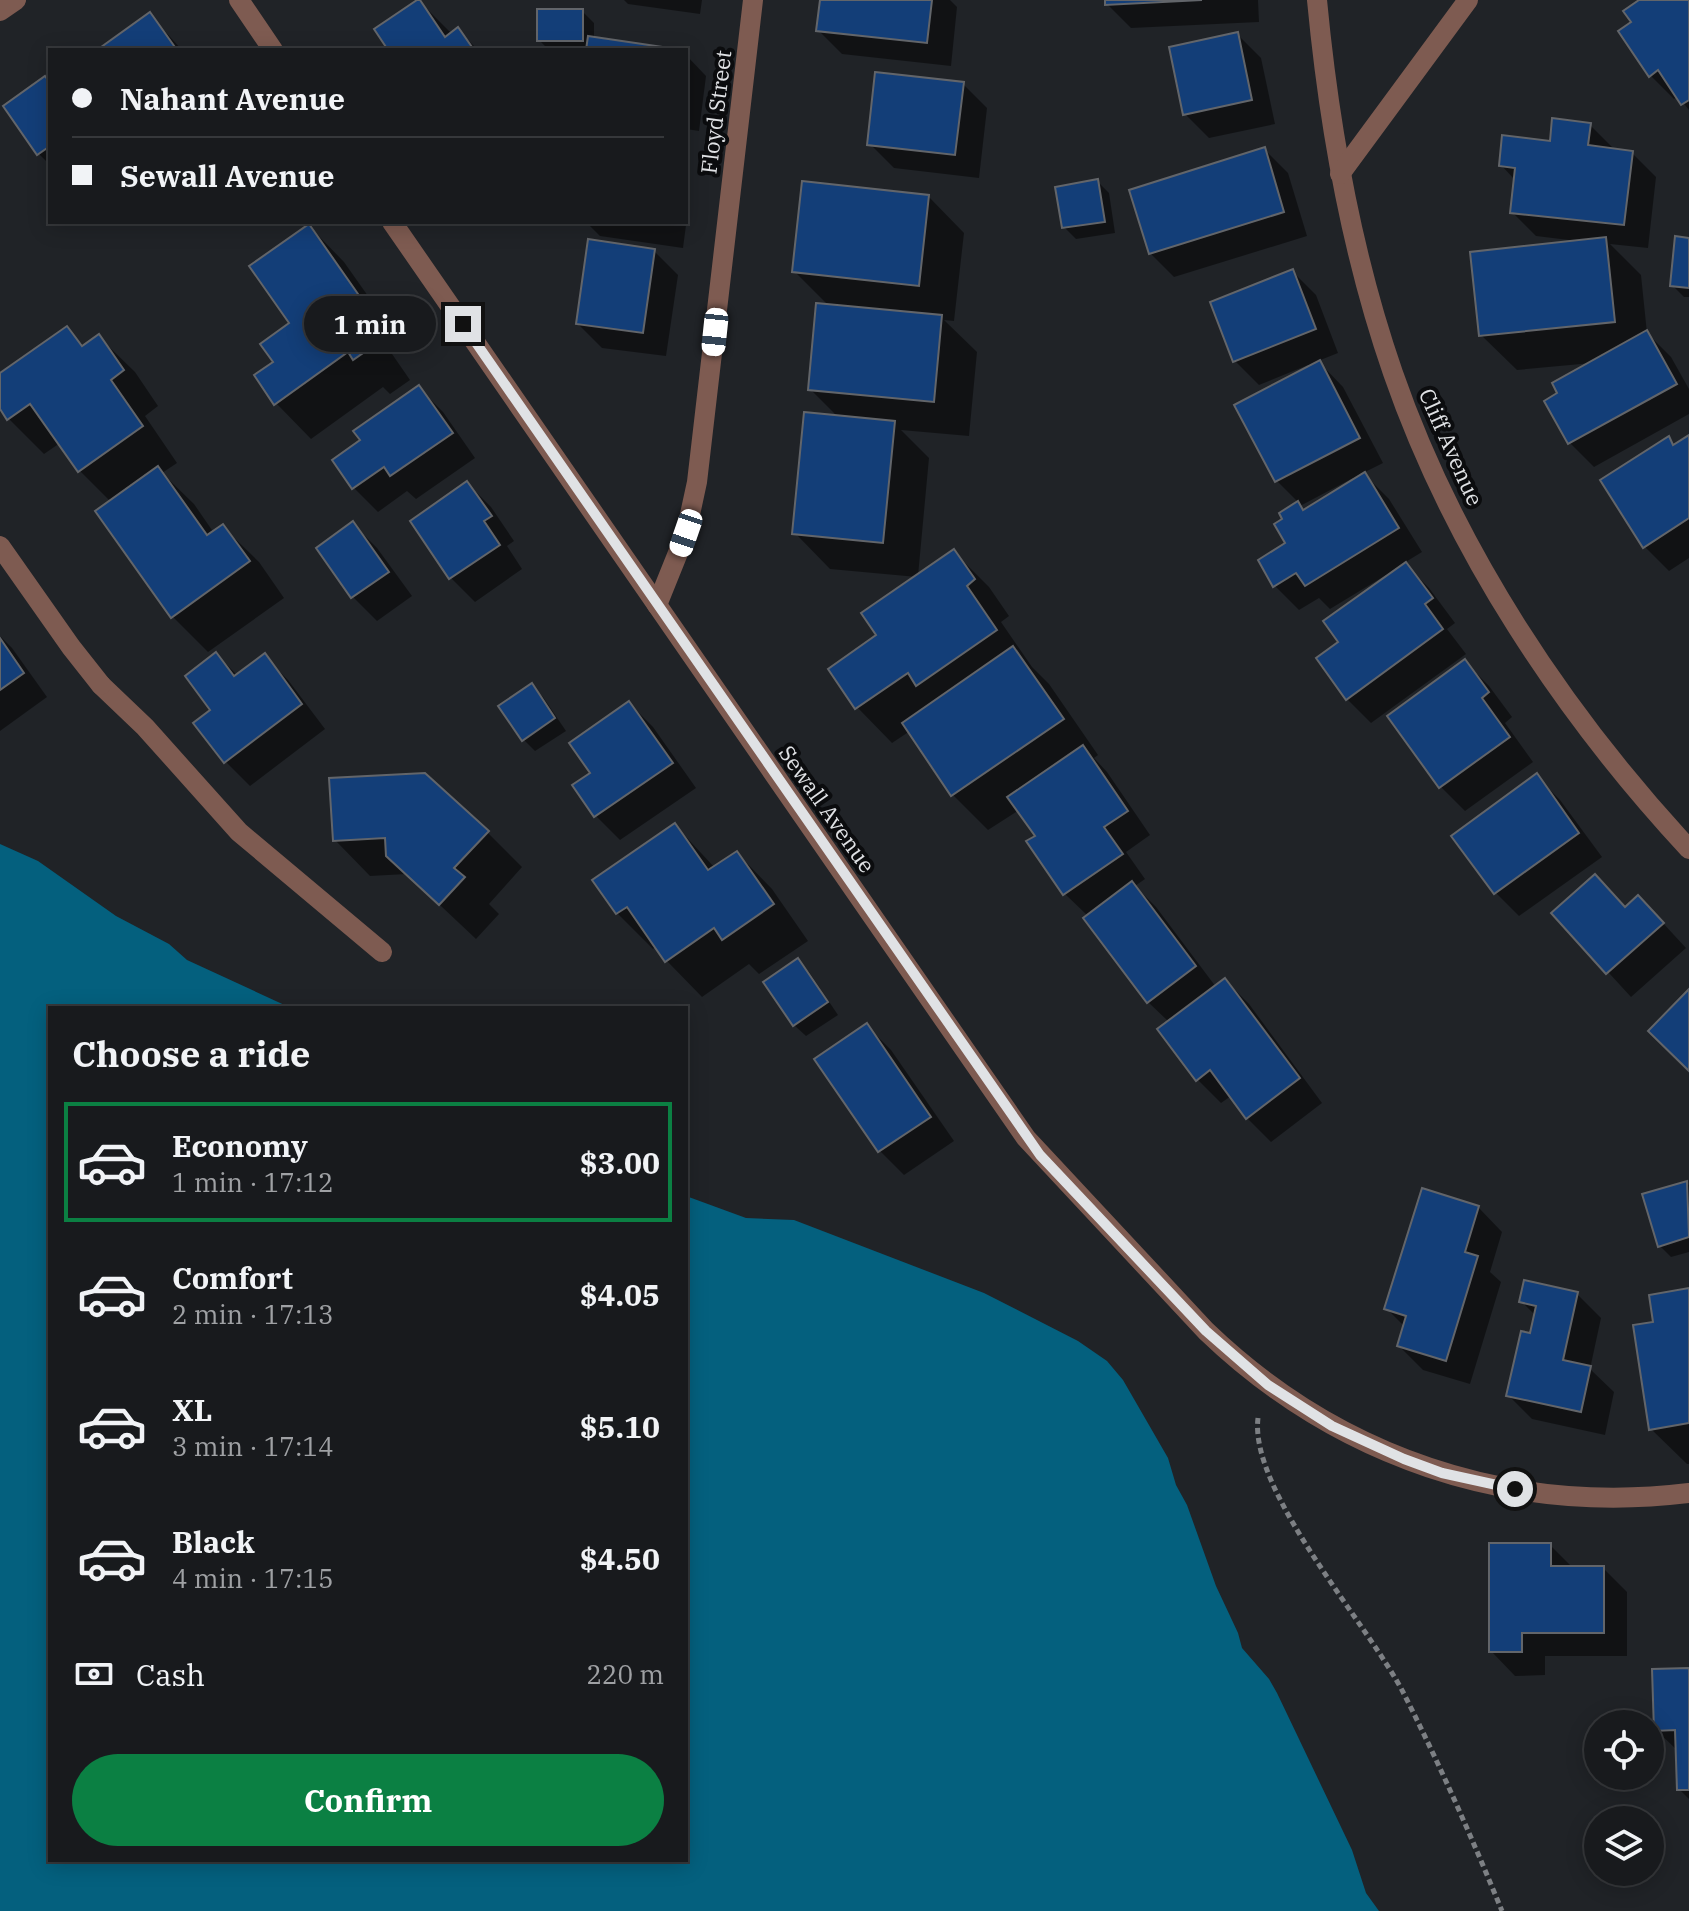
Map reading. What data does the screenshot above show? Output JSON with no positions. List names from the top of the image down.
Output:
{
  "streets": {
    "street": ["Floyd Street", "Cliff Avenue", "Sewall Avenue"]
  },
  "crossings": [
    ["Floyd Street", "Sewall Avenue"]
  ],
  "page": {
    "banner": ["Nahant Avenue", "Sewall Avenue"],
    "bubble": "1 min",
    "heading": "Choose a ride",
    "list": [
      {
        "name": "Economy",
        "note": "1 min · 17:12",
        "value": "$3.00"
      },
      {
        "name": "Comfort",
        "note": "2 min · 17:13",
        "value": "$4.05"
      },
      {
        "name": "XL",
        "note": "3 min · 17:14",
        "value": "$5.10"
      },
      {
        "name": "Black",
        "note": "4 min · 17:15",
        "value": "$4.50"
      }
    ],
    "pay": ["Cash", "220 m"],
    "buttons": "Confirm"
  }
}
